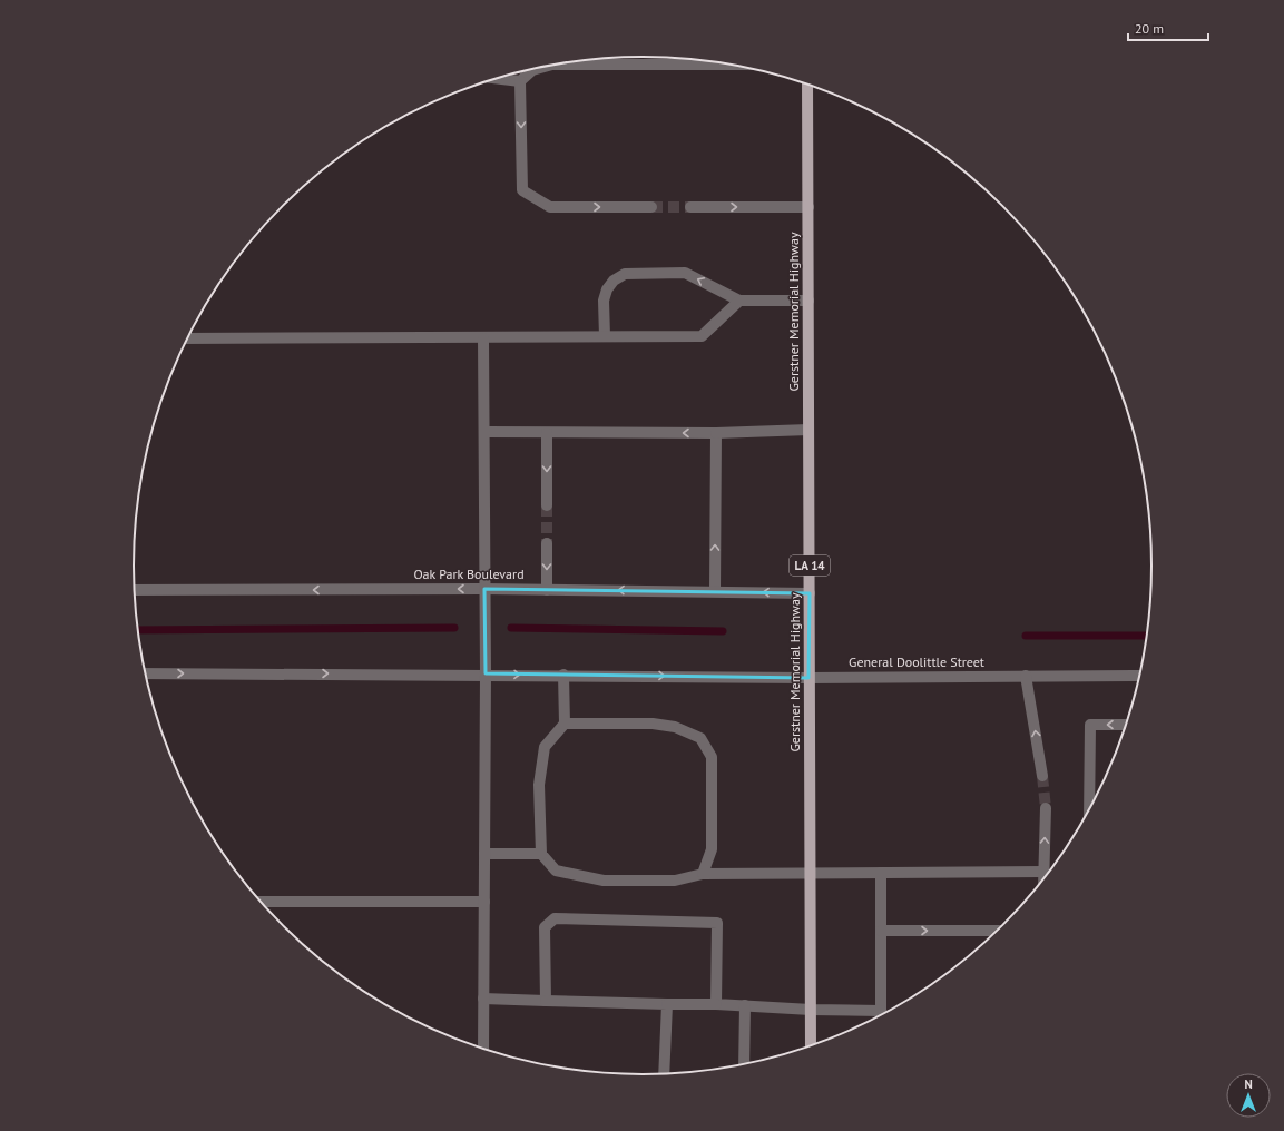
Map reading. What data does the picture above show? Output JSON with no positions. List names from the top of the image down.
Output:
{
  "streets": {
    "main road": ["Gerstner Memorial Highway", "LA 14"],
    "street": ["Oak Park Boulevard", "General Doolittle Street"]
  },
  "crossings": [
    ["Gerstner Memorial Highway", "Oak Park Boulevard"],
    ["Gerstner Memorial Highway", "General Doolittle Street"]
  ],
  "scale_bar": "20 m",
  "north": "top"
}
